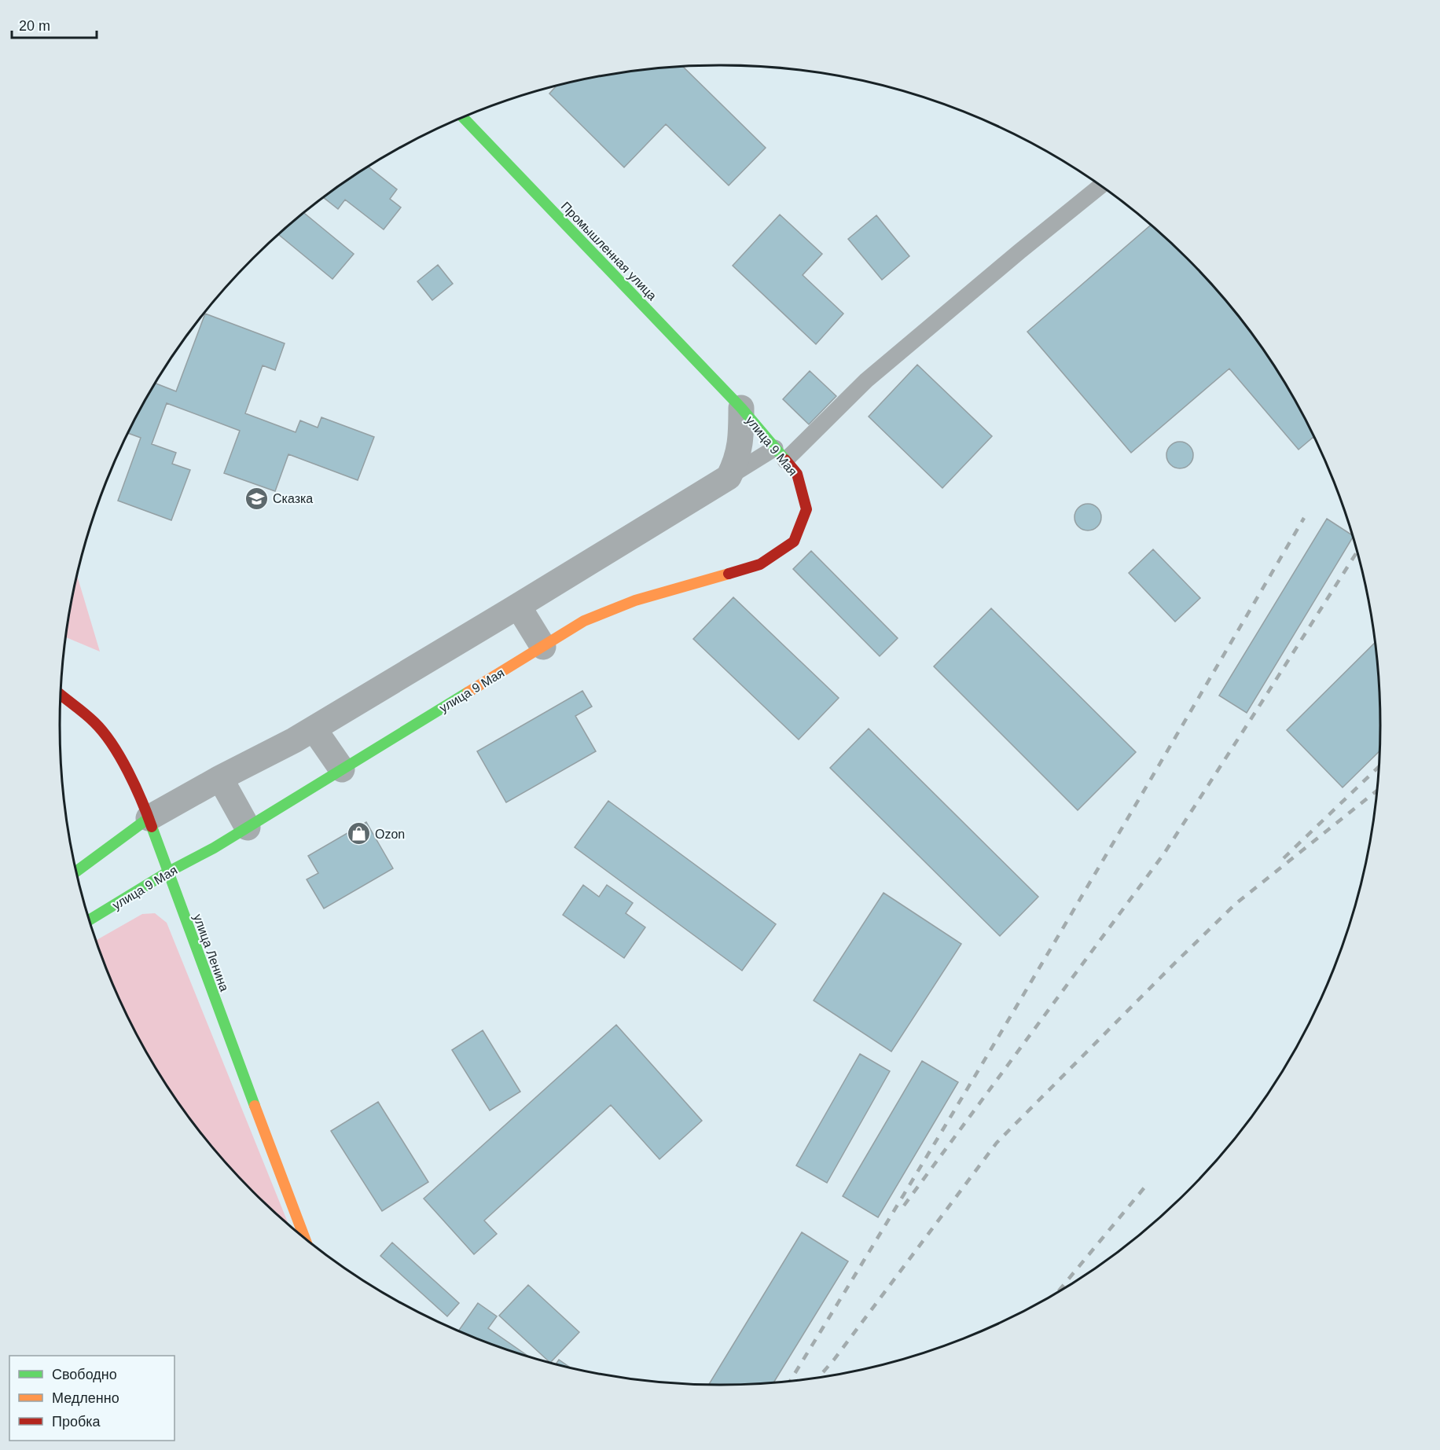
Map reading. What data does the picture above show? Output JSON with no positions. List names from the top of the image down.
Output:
{
  "streets": {
    "street": ["Промышленная улица", "улица 9 Мая", "улица Ленина"]
  },
  "crossings": [
    ["Промышленная улица", "улица 9 Мая"],
    ["улица 9 Мая", "улица Ленина"]
  ],
  "places": {
    "school or university": ["Сказка"],
    "shop": ["Ozon"]
  },
  "legend": ["Свободно", "Медленно", "Пробка"],
  "scale_bar": "20 m"
}
